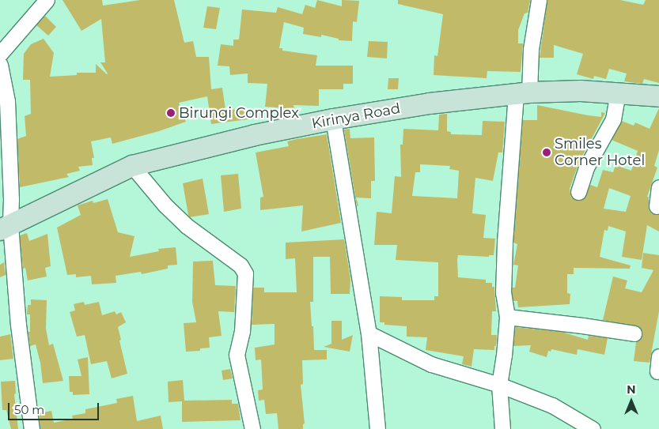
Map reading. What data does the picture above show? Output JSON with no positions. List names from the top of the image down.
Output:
{
  "streets": {
    "main road": ["Kirinya Road"]
  },
  "places": ["Birungi Complex", "Smiles Corner Hotel"],
  "scale_bar": "50 m",
  "north": "top"
}
